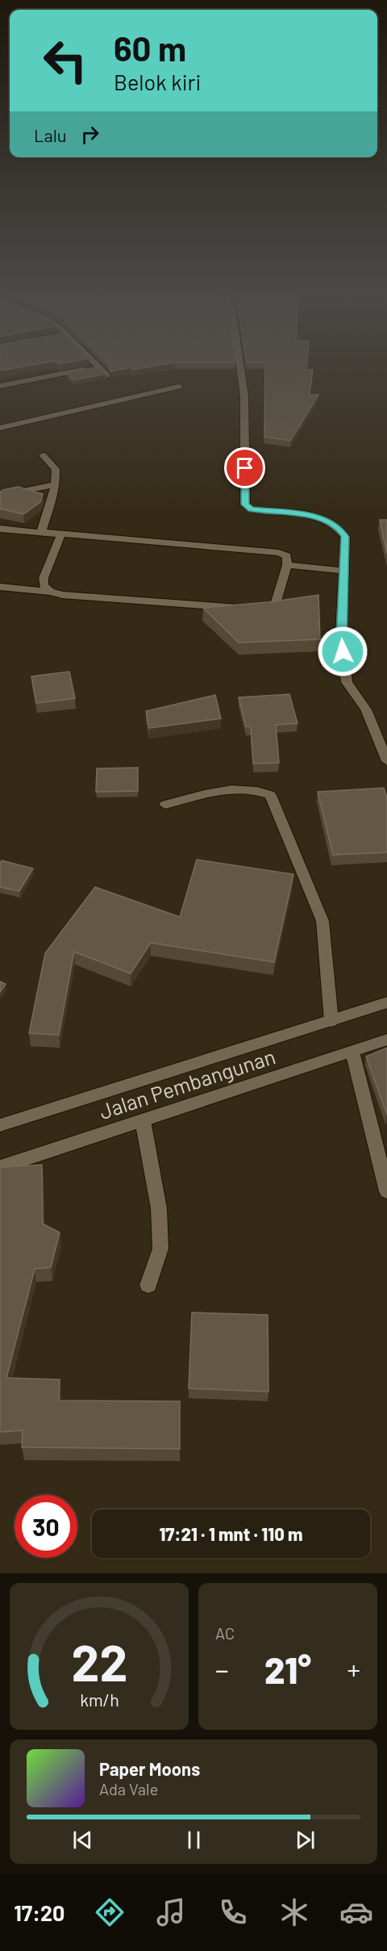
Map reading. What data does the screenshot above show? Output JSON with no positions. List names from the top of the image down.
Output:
{
  "streets": {
    "street": ["Jalan Pembangunan"]
  },
  "page": {
    "turn": ["60 m", "Belok kiri"],
    "then": "Lalu",
    "limit": "30",
    "trip": "17:21 · 1 mnt · 110 m",
    "tile": "AC",
    "heat": ["−", "21°", "+"],
    "song": ["Paper Moons", "Ada Vale"],
    "tabs": "17:20",
    "gauge": ["22", "km/h"]
  }
}
